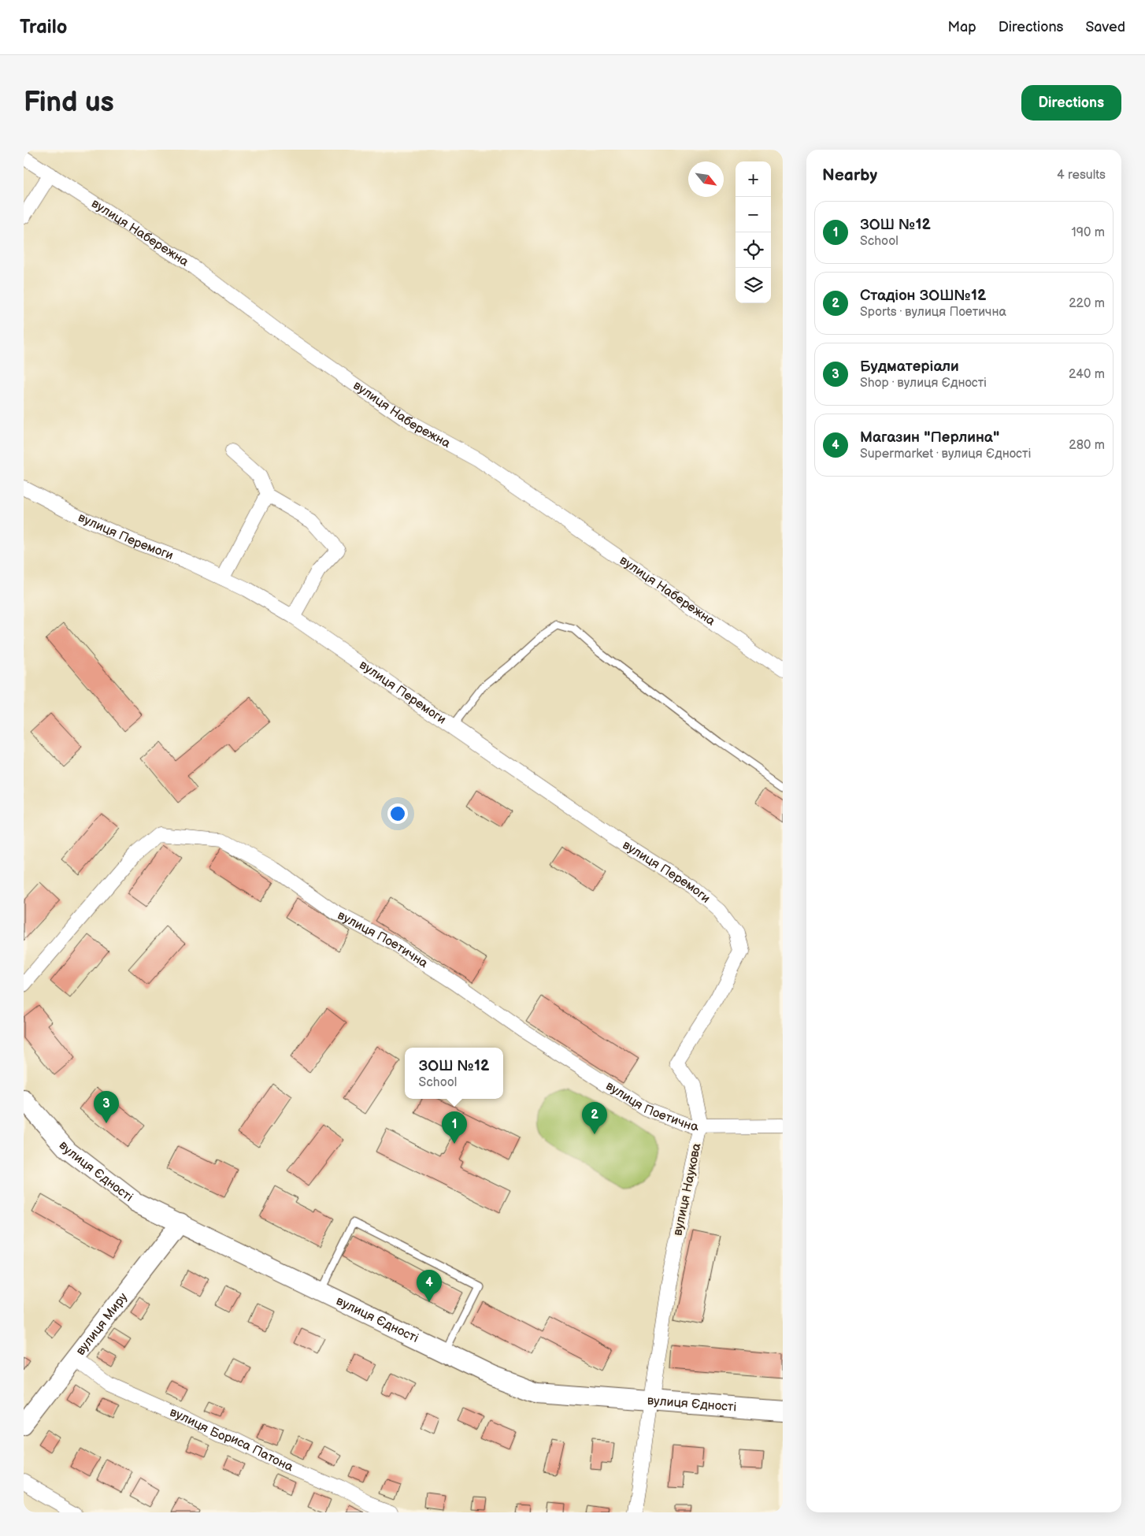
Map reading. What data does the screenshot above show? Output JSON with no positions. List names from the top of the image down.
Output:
{
  "streets": {
    "street": [
      "вулиця Набережна",
      "вулиця Перемоги",
      "вулиця Поетична",
      "вулиця Єдності",
      "вулиця Наукова",
      "вулиця Миру",
      "вулиця Бориса Патона"
    ]
  },
  "crossings": [
    ["вулиця Перемоги", "вулиця Наукова"],
    ["вулиця Поетична", "вулиця Наукова"],
    ["вулиця Єдності", "вулиця Наукова"],
    ["вулиця Єдності", "вулиця Миру"],
    ["вулиця Миру", "вулиця Бориса Патона"]
  ],
  "north": "bottom right",
  "page": {
    "header": "Trailo",
    "nav": ["Map", "Directions", "Saved"],
    "buttons": "Directions",
    "title": "Find us",
    "heading": ["Nearby", "4 results"],
    "map_buttons": ["+", "−"],
    "list": [
      {
        "mark": "1",
        "name": "ЗОШ №12",
        "note": "School",
        "value": "190 m"
      },
      {
        "mark": "2",
        "name": "Стадіон ЗОШ№12",
        "note": "Sports · вулиця Поетична",
        "value": "220 m"
      },
      {
        "mark": "3",
        "name": "Будматеріали",
        "note": "Shop · вулиця Єдності",
        "value": "240 m"
      },
      {
        "mark": "4",
        "name": "Магазин \"Перлина\"",
        "note": "Supermarket · вулиця Єдності",
        "value": "280 m"
      }
    ],
    "popup": ["ЗОШ №12", "School"],
    "pins": [
      "3",
      "2",
      "1",
      "4"
    ]
  }
}
